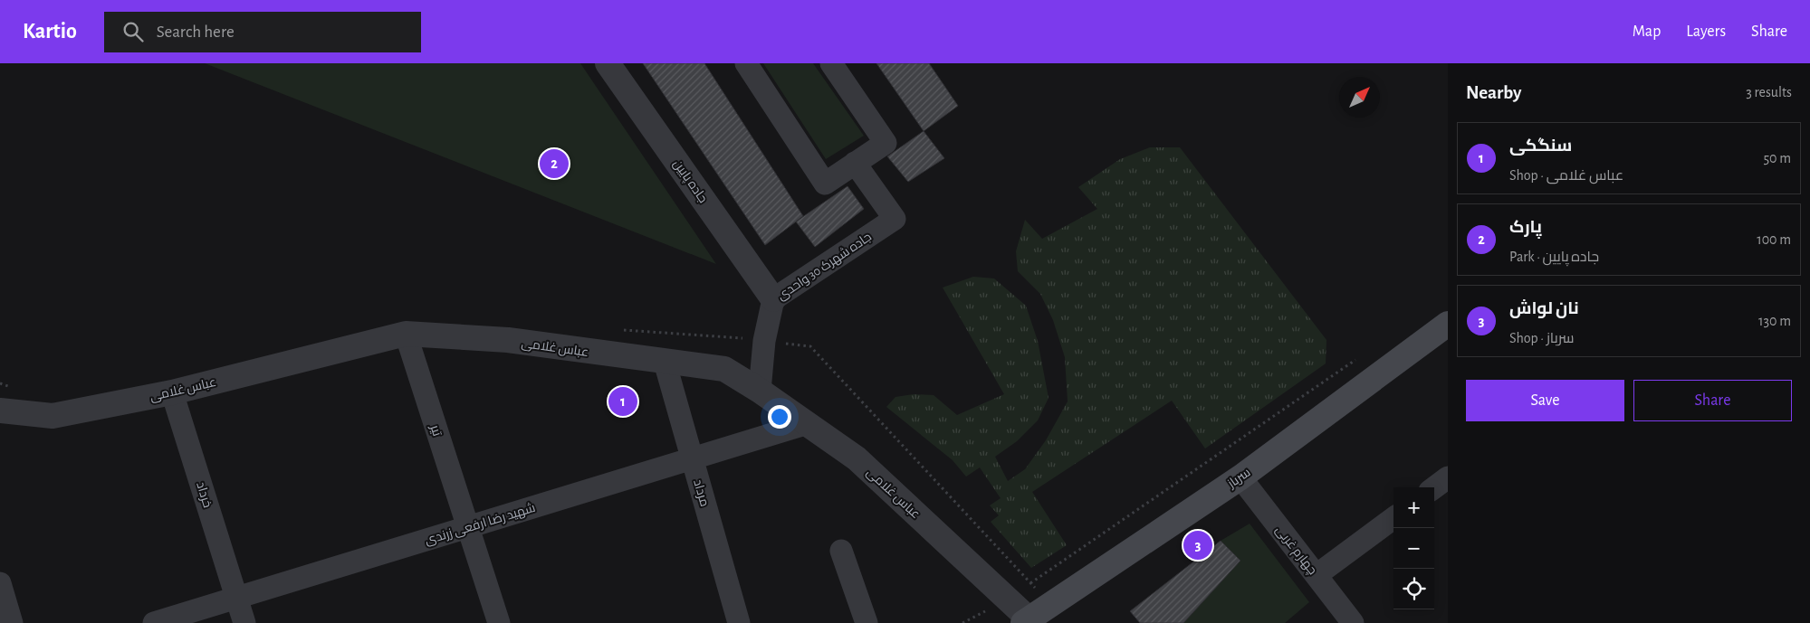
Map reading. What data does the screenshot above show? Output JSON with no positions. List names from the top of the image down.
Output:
{
  "streets": {
    "main road": ["سرباز"],
    "street": [
      "جاده پایین",
      "جاده شهرک 30 واحدی",
      "عباس غلامی",
      "تیر",
      "مرداد",
      "خرداد",
      "شهید رضا ارفعی زرندی",
      "چهارم غربی"
    ]
  },
  "crossings": [
    ["جاده پایین", "جاده شهرک 30 واحدی"],
    ["جاده شهرک 30 واحدی", "عباس غلامی"],
    ["عباس غلامی", "تیر"],
    ["عباس غلامی", "سرباز"],
    ["عباس غلامی", "مرداد"],
    ["عباس غلامی", "خرداد"],
    ["عباس غلامی", "شهید رضا ارفعی زرندی"],
    ["تیر", "شهید رضا ارفعی زرندی"],
    ["سرباز", "چهارم غربی"],
    ["مرداد", "شهید رضا ارفعی زرندی"],
    ["خرداد", "شهید رضا ارفعی زرندی"]
  ],
  "north": "top right",
  "page": {
    "header": "Kartio",
    "search": "Search here",
    "nav": ["Map", "Layers", "Share"],
    "heading": ["Nearby", "3 results"],
    "list": [
      {
        "mark": "1",
        "name": "سنگکی",
        "note": "Shop · عباس غلامی",
        "value": "50 m"
      },
      {
        "mark": "2",
        "name": "پارک",
        "note": "Park · جاده پایین",
        "value": "100 m"
      },
      {
        "mark": "3",
        "name": "نان لواش",
        "note": "Shop · سرباز",
        "value": "130 m"
      }
    ],
    "pins": ["2", "1", "3"],
    "buttons": ["Save", "Share"],
    "map_buttons": ["+", "−"]
  }
}
